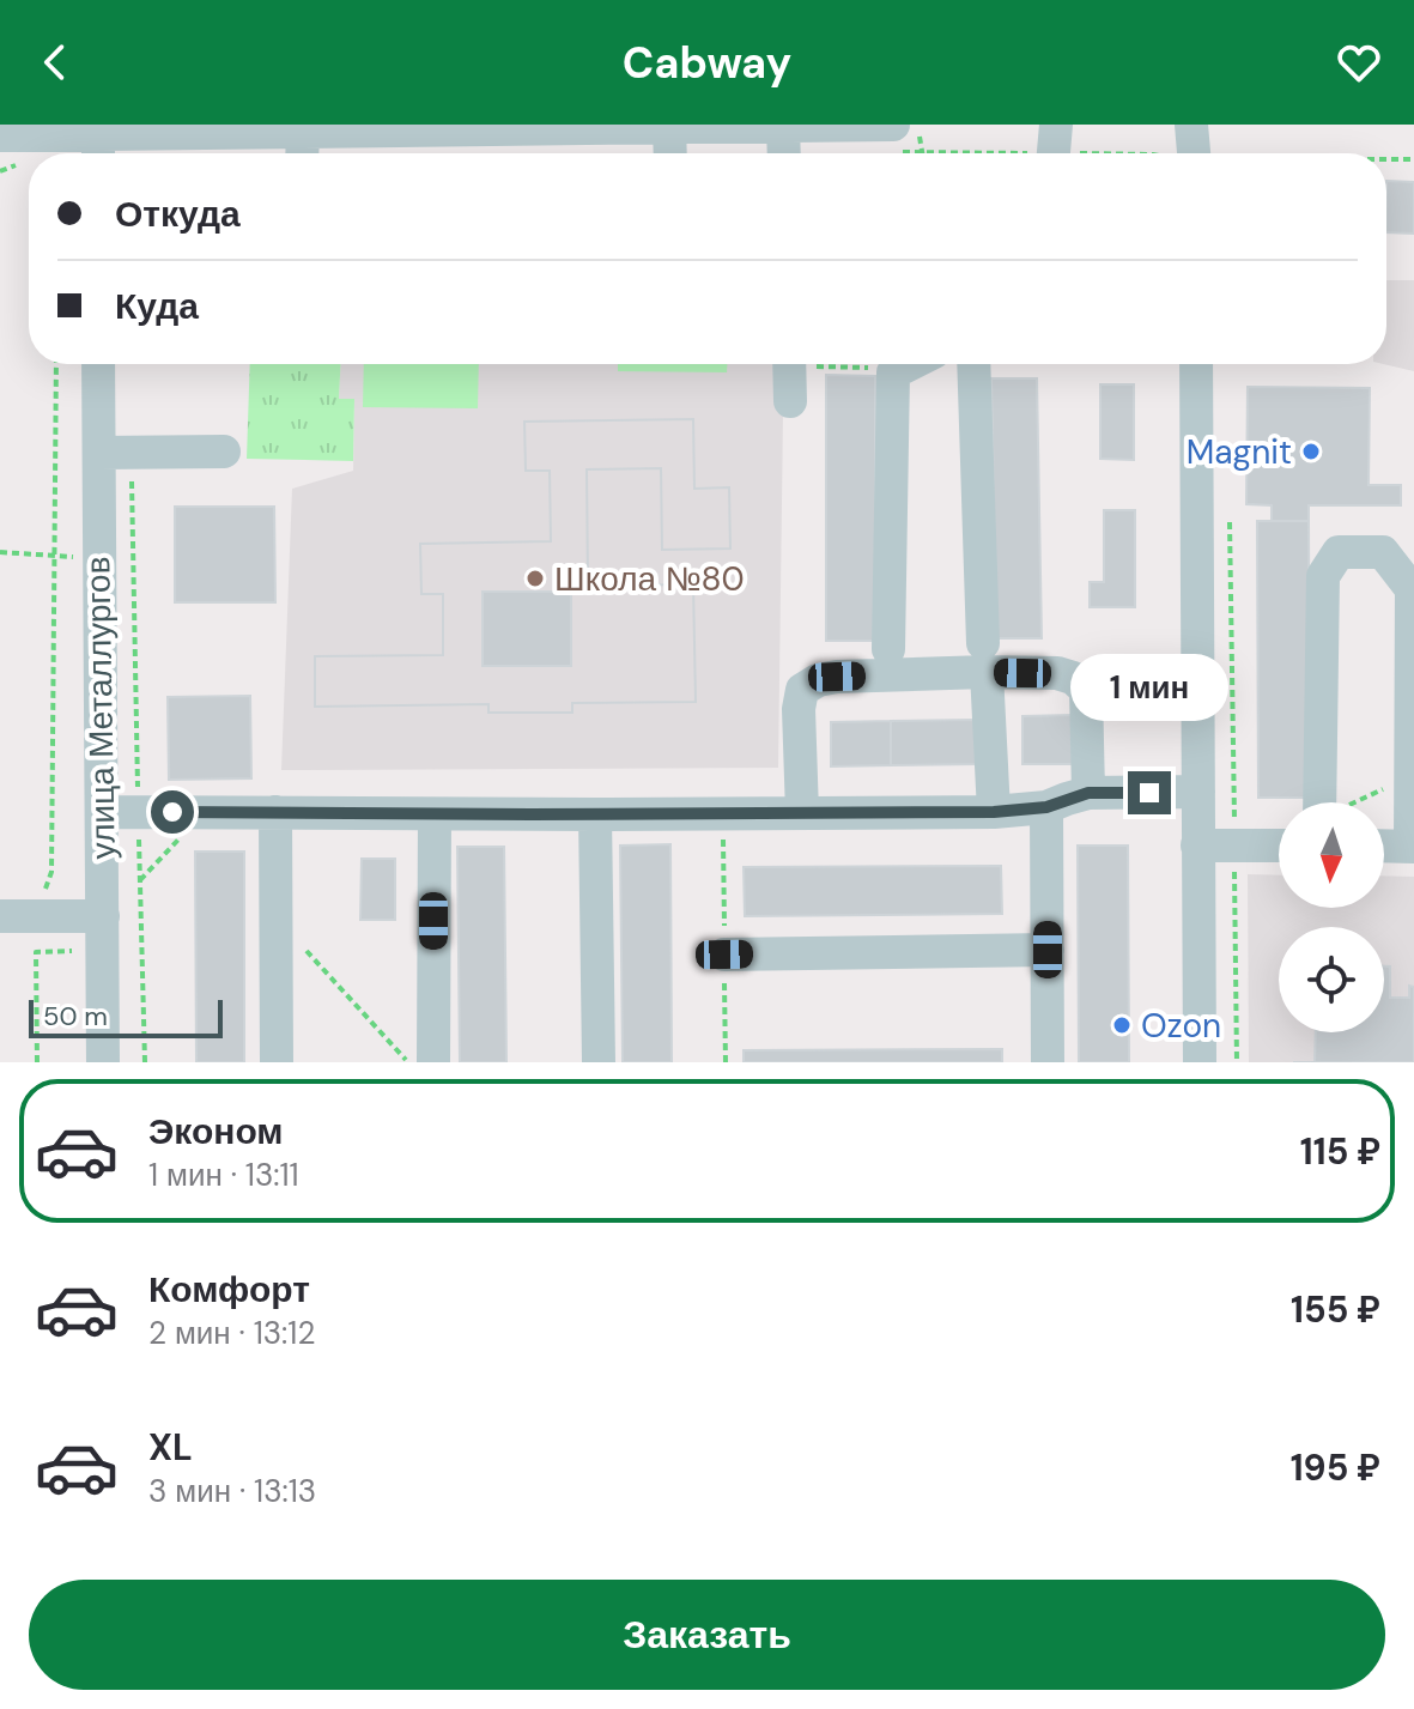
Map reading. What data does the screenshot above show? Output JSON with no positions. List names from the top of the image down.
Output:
{
  "streets": {
    "street": ["улица Металлургов"]
  },
  "places": ["Magnit", "Школа №80", "Ozon"],
  "scale_bar": "50 m",
  "north": "bottom",
  "page": {
    "header": "Cabway",
    "banner": ["Откуда", "Куда"],
    "bubble": "1 мин",
    "scale": "50 m",
    "list": [
      {
        "name": "Эконом",
        "note": "1 мин · 13:11",
        "value": "115 ₽"
      },
      {
        "name": "Комфорт",
        "note": "2 мин · 13:12",
        "value": "155 ₽"
      },
      {
        "name": "XL",
        "note": "3 мин · 13:13",
        "value": "195 ₽"
      }
    ],
    "buttons": "Заказать"
  }
}
